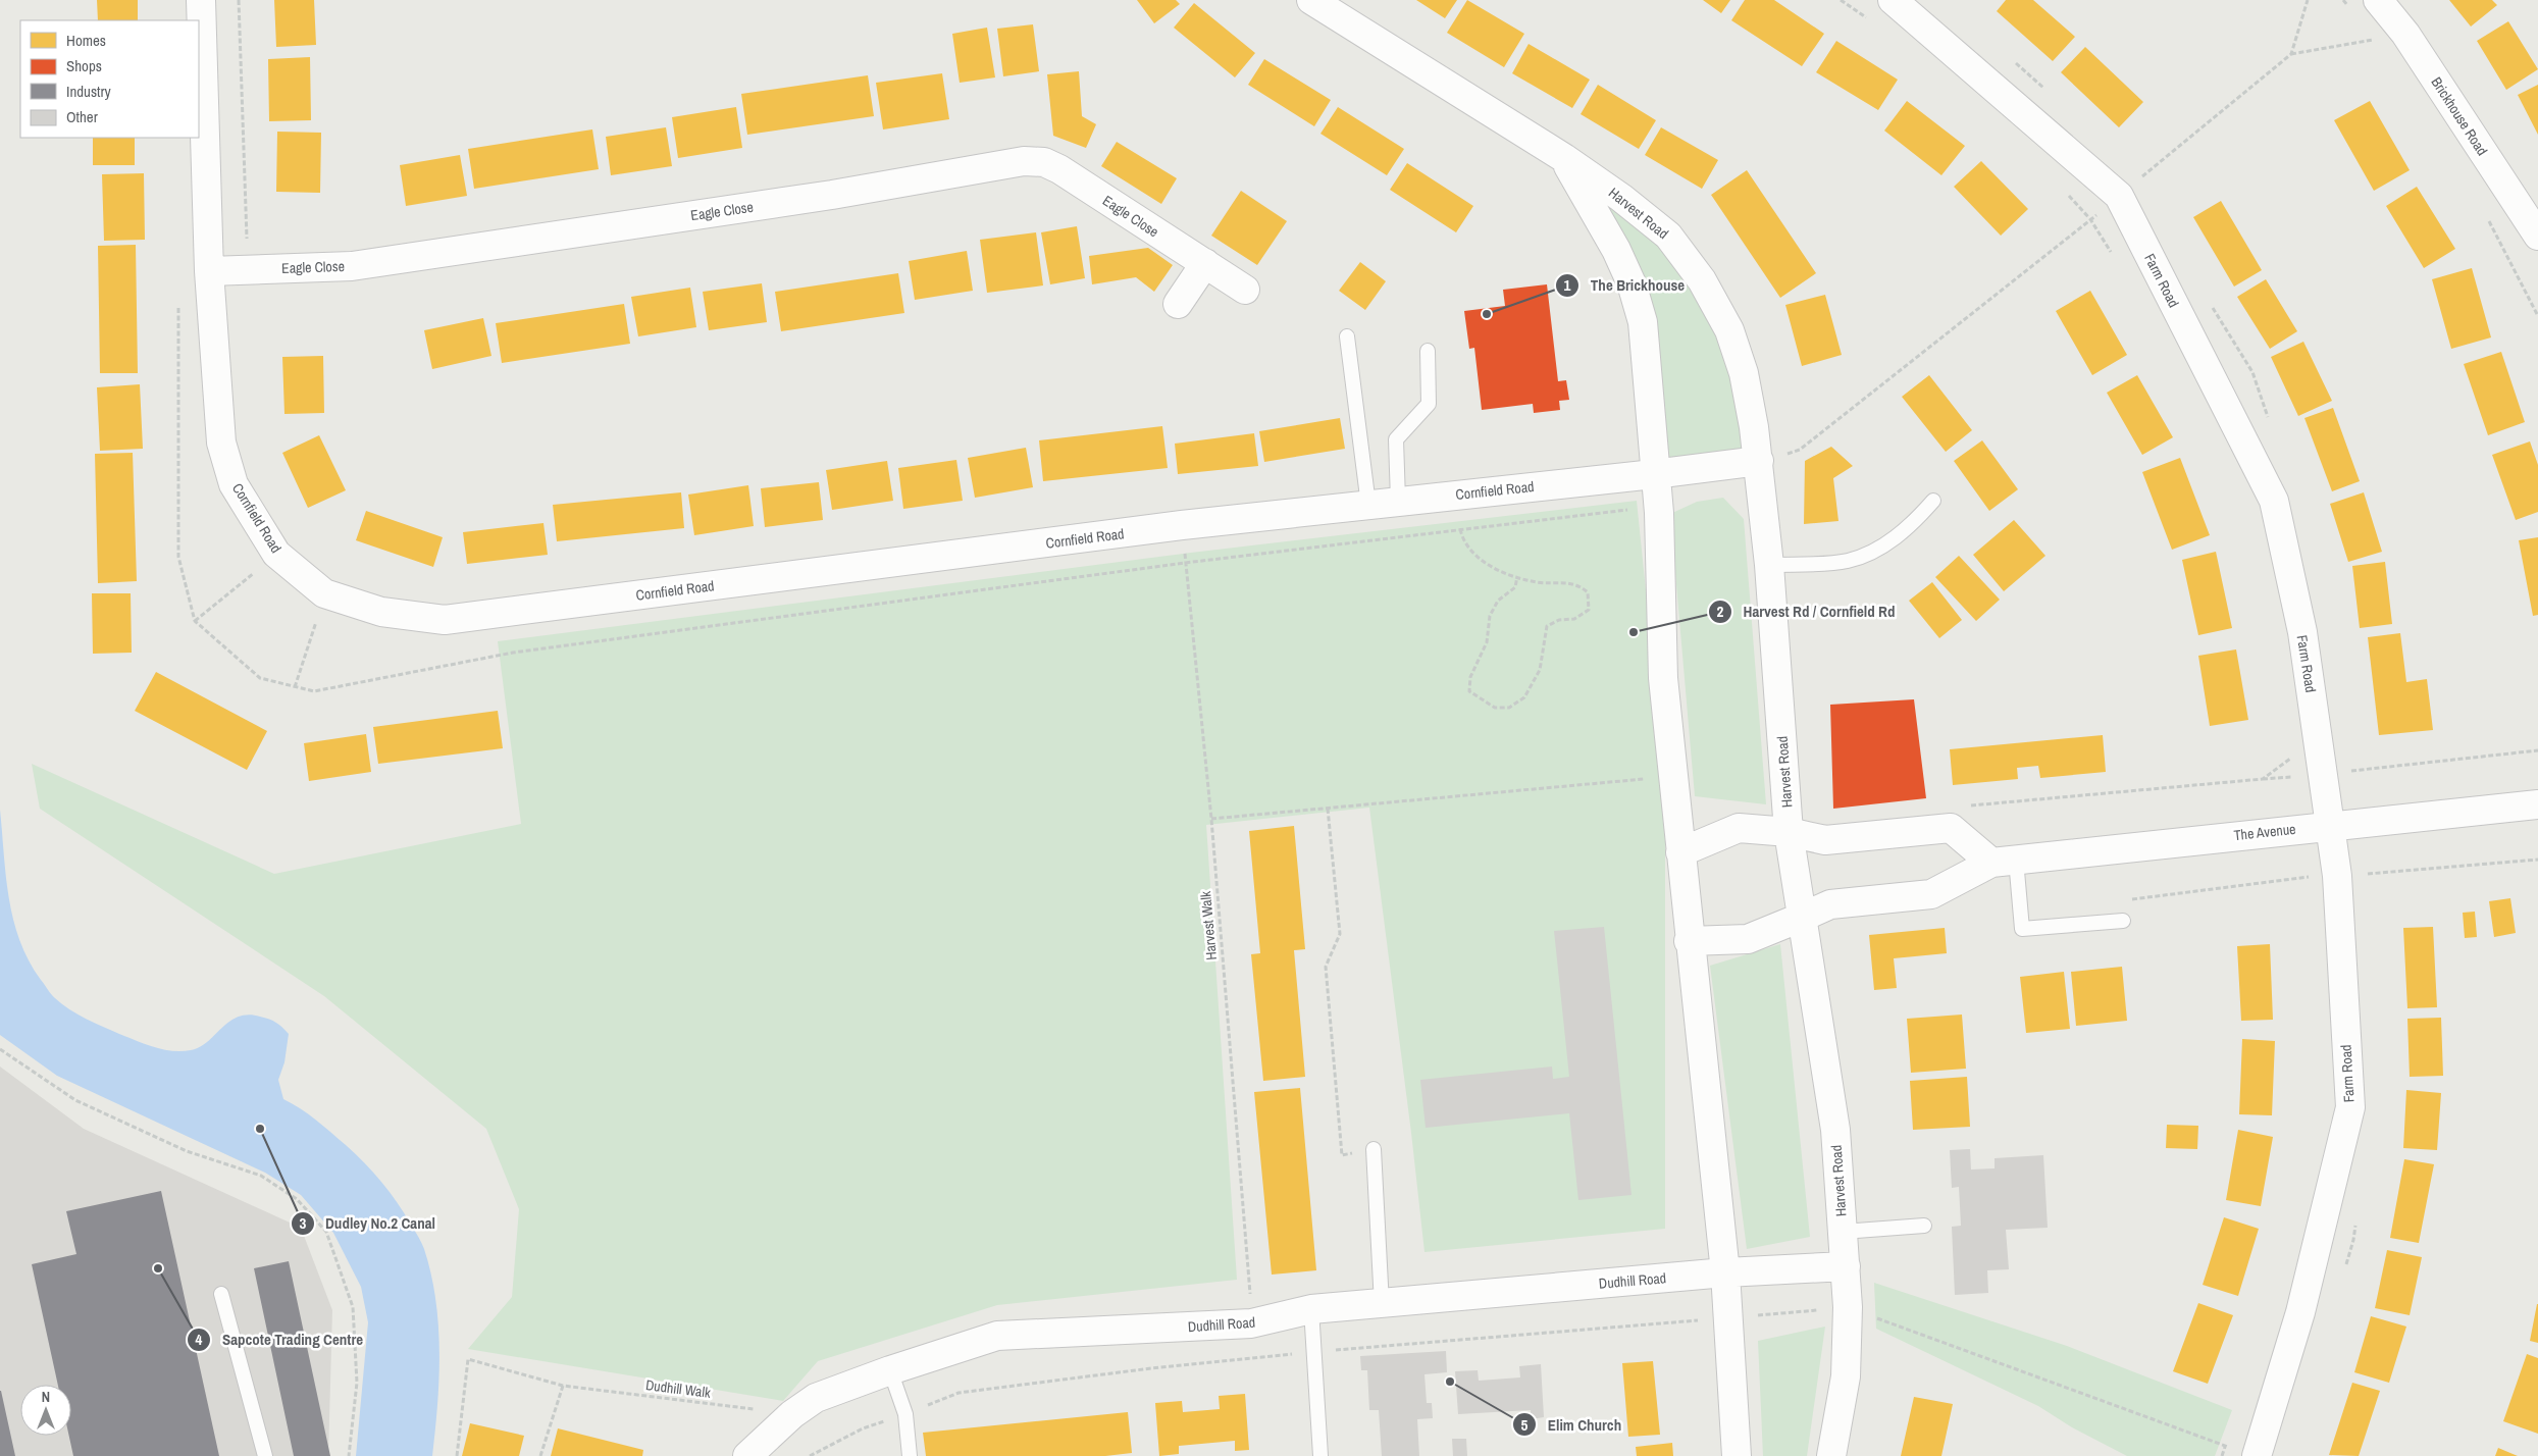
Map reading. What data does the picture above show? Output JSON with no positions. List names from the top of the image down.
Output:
{
  "streets": {
    "street": [
      "Brickhouse Road",
      "Eagle Close",
      "Harvest Road",
      "Farm Road",
      "Cornfield Road",
      "The Avenue",
      "Dudhill Road"
    ],
    "path": ["Harvest Walk", "Dudhill Walk"]
  },
  "crossings": [
    ["Eagle Close", "Cornfield Road"],
    ["Harvest Road", "Cornfield Road"],
    ["Harvest Road", "The Avenue"],
    ["Harvest Road", "Dudhill Road"],
    ["Farm Road", "The Avenue"],
    ["Cornfield Road", "Harvest Walk"],
    ["Harvest Walk", "Dudhill Road"],
    ["Dudhill Road", "Dudhill Walk"]
  ],
  "places": [
    "The Brickhouse",
    "Harvest Rd / Cornfield Rd",
    "Dudley No.2 Canal",
    "Sapcote Trading Centre",
    "Elim Church"
  ],
  "legend": [
    "Homes",
    "Shops",
    "Industry",
    "Other"
  ],
  "north": "top"
}
